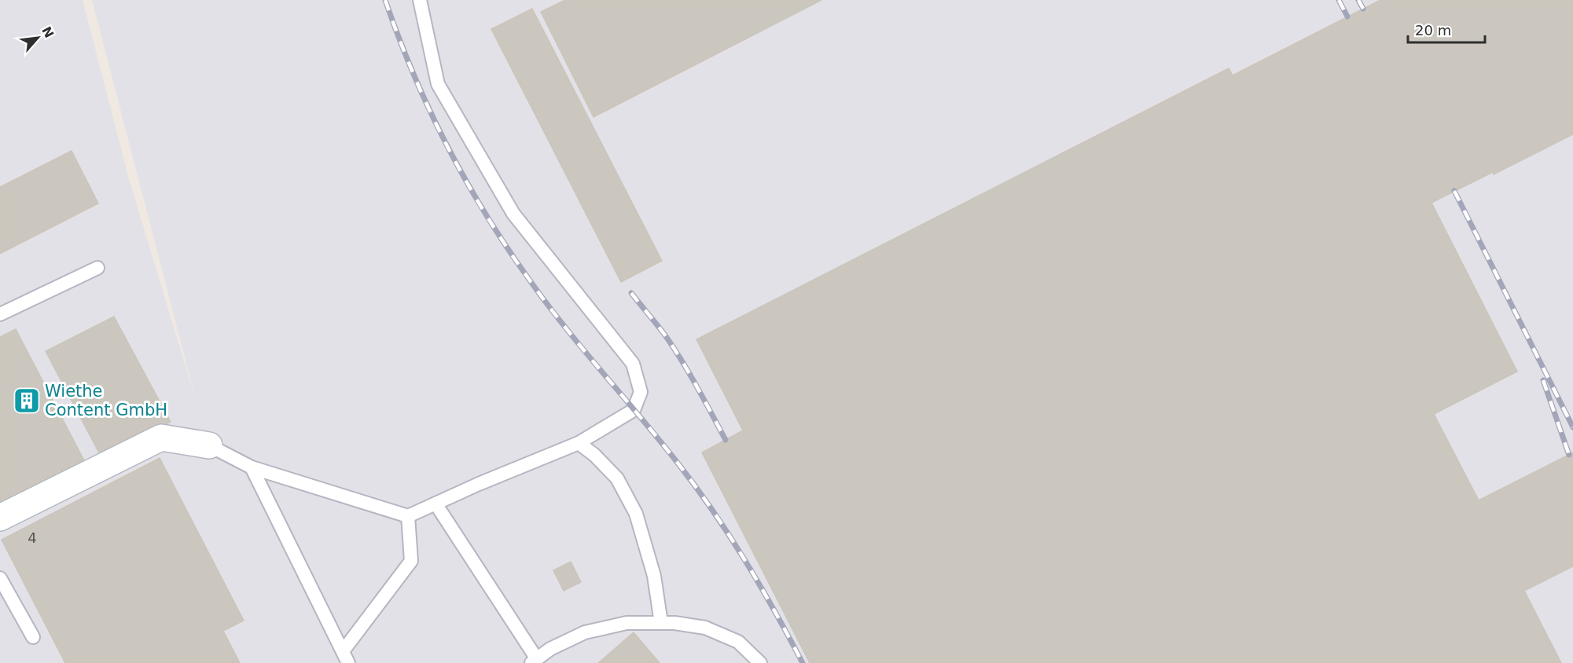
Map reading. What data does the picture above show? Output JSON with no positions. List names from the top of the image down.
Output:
{
  "places": {
    "building": ["Wiethe Content GmbH"]
  },
  "house_numbers": ["4"],
  "scale_bar": "20 m",
  "north": "top right"
}
